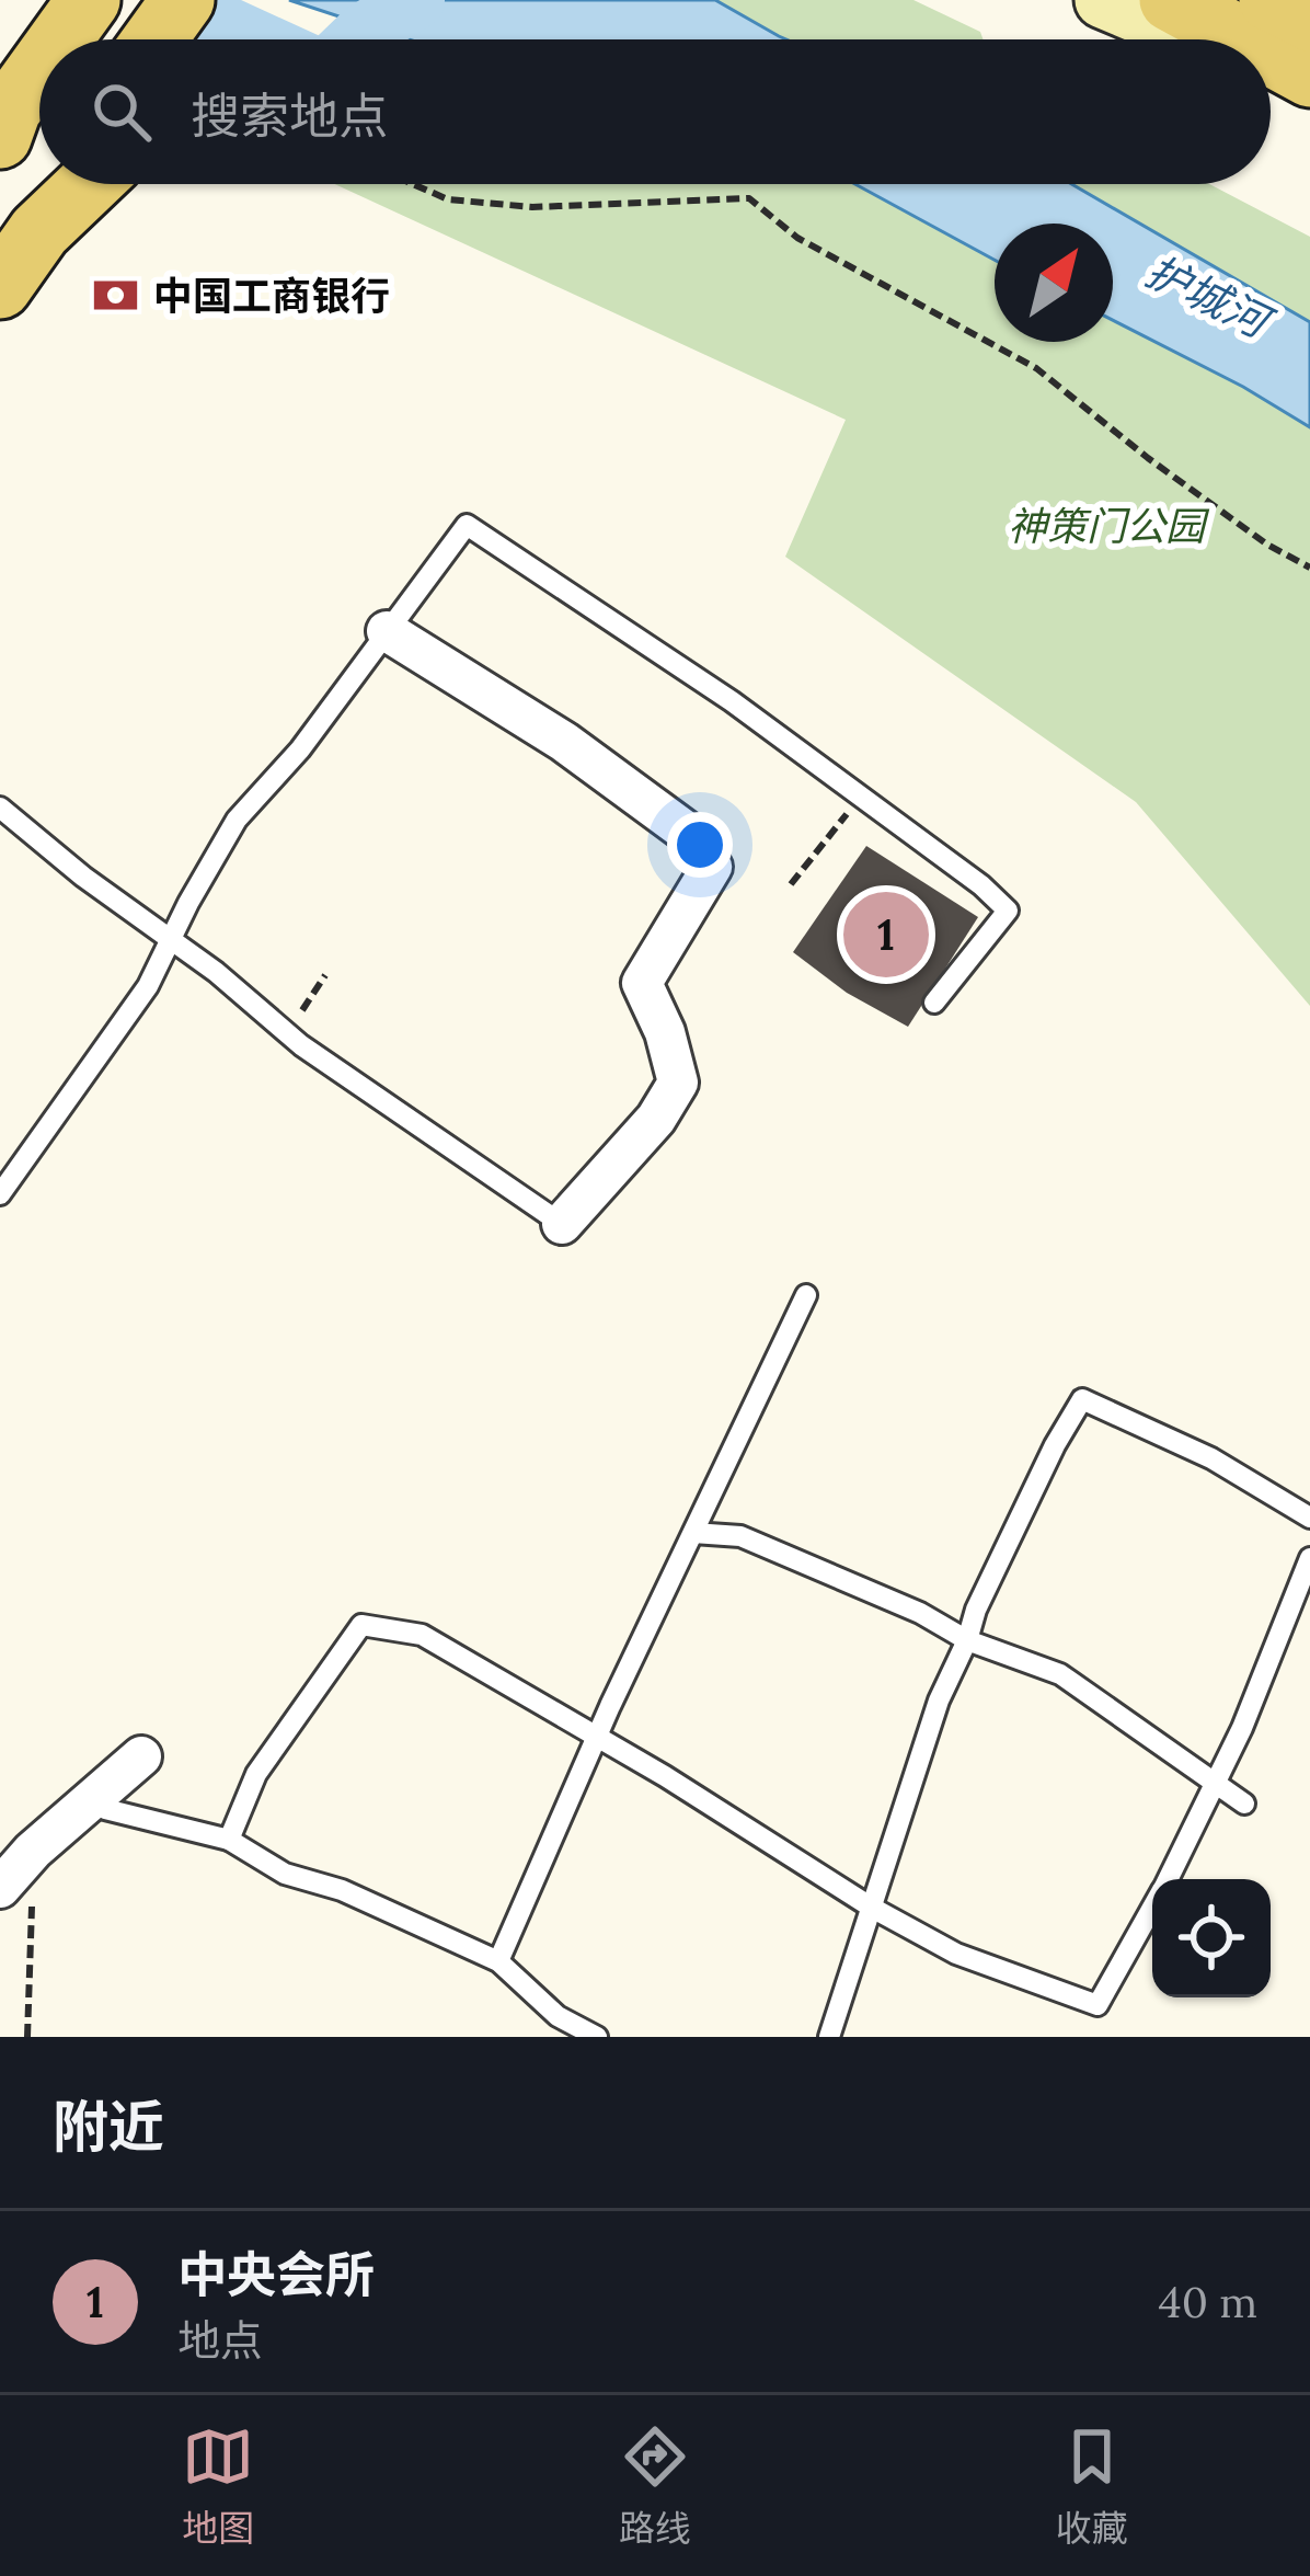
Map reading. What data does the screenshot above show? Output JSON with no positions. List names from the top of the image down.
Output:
{
  "water": ["护城河"],
  "parks": ["神策门公园"],
  "places": {
    "bank": ["中国工商银行"]
  },
  "north": "top right",
  "page": {
    "search": "搜索地点",
    "pins": "1",
    "heading": "附近",
    "list": [
      {
        "mark": "1",
        "name": "中央会所",
        "note": "地点",
        "value": "40 m"
      }
    ],
    "nav": ["地图", "路线", "收藏"]
  }
}
